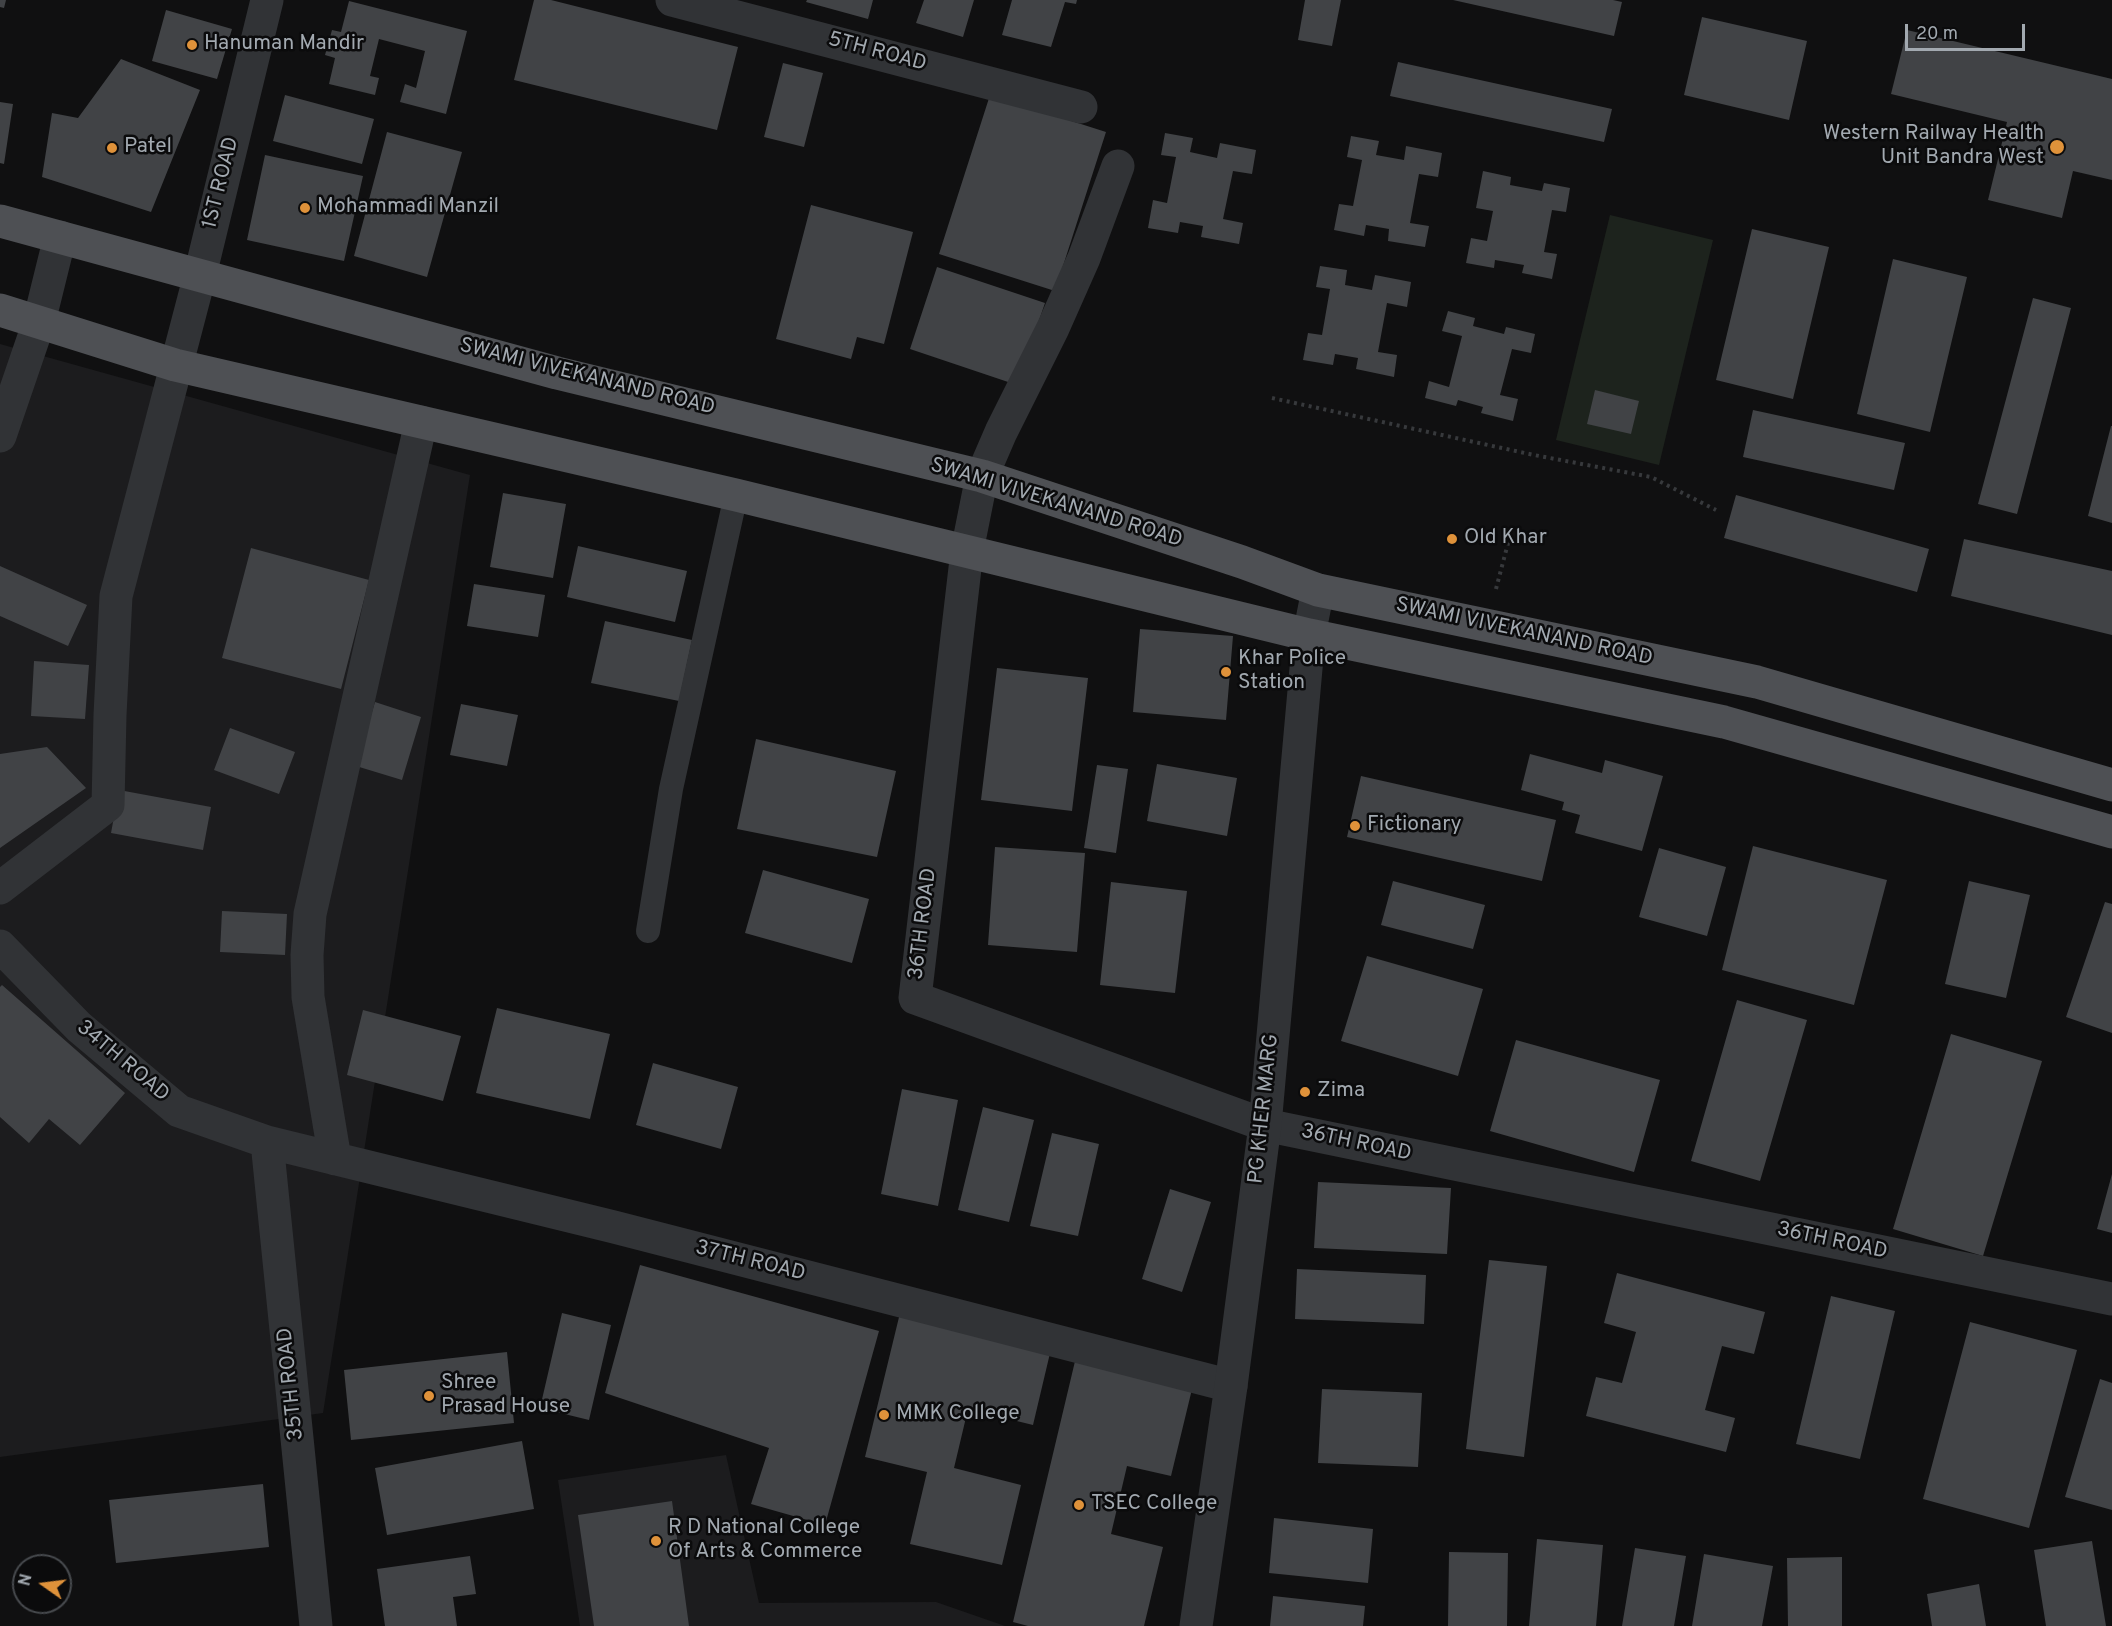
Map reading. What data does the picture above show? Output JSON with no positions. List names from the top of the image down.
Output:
{
  "streets": {
    "main road": ["SWAMI VIVEKANAND ROAD"],
    "street": [
      "5TH ROAD",
      "1ST ROAD",
      "36TH ROAD",
      "34TH ROAD",
      "PG KHER MARG",
      "37TH ROAD",
      "35TH ROAD"
    ]
  },
  "crossings": [
    ["1ST ROAD", "SWAMI VIVEKANAND ROAD"],
    ["SWAMI VIVEKANAND ROAD", "PG KHER MARG"],
    ["36TH ROAD", "PG KHER MARG"],
    ["34TH ROAD", "37TH ROAD"],
    ["34TH ROAD", "35TH ROAD"],
    ["PG KHER MARG", "37TH ROAD"],
    ["37TH ROAD", "35TH ROAD"]
  ],
  "places": [
    "Hanuman Mandir",
    "Western Railway Health Unit Bandra West",
    "Patel",
    "Mohammadi Manzil",
    "Old Khar",
    "Khar Police Station",
    "Fictionary",
    "Zima",
    "Shree Prasad House",
    "MMK College",
    "TSEC College",
    "R D National College Of Arts & Commerce"
  ],
  "scale_bar": "20 m",
  "north": "left"
}
